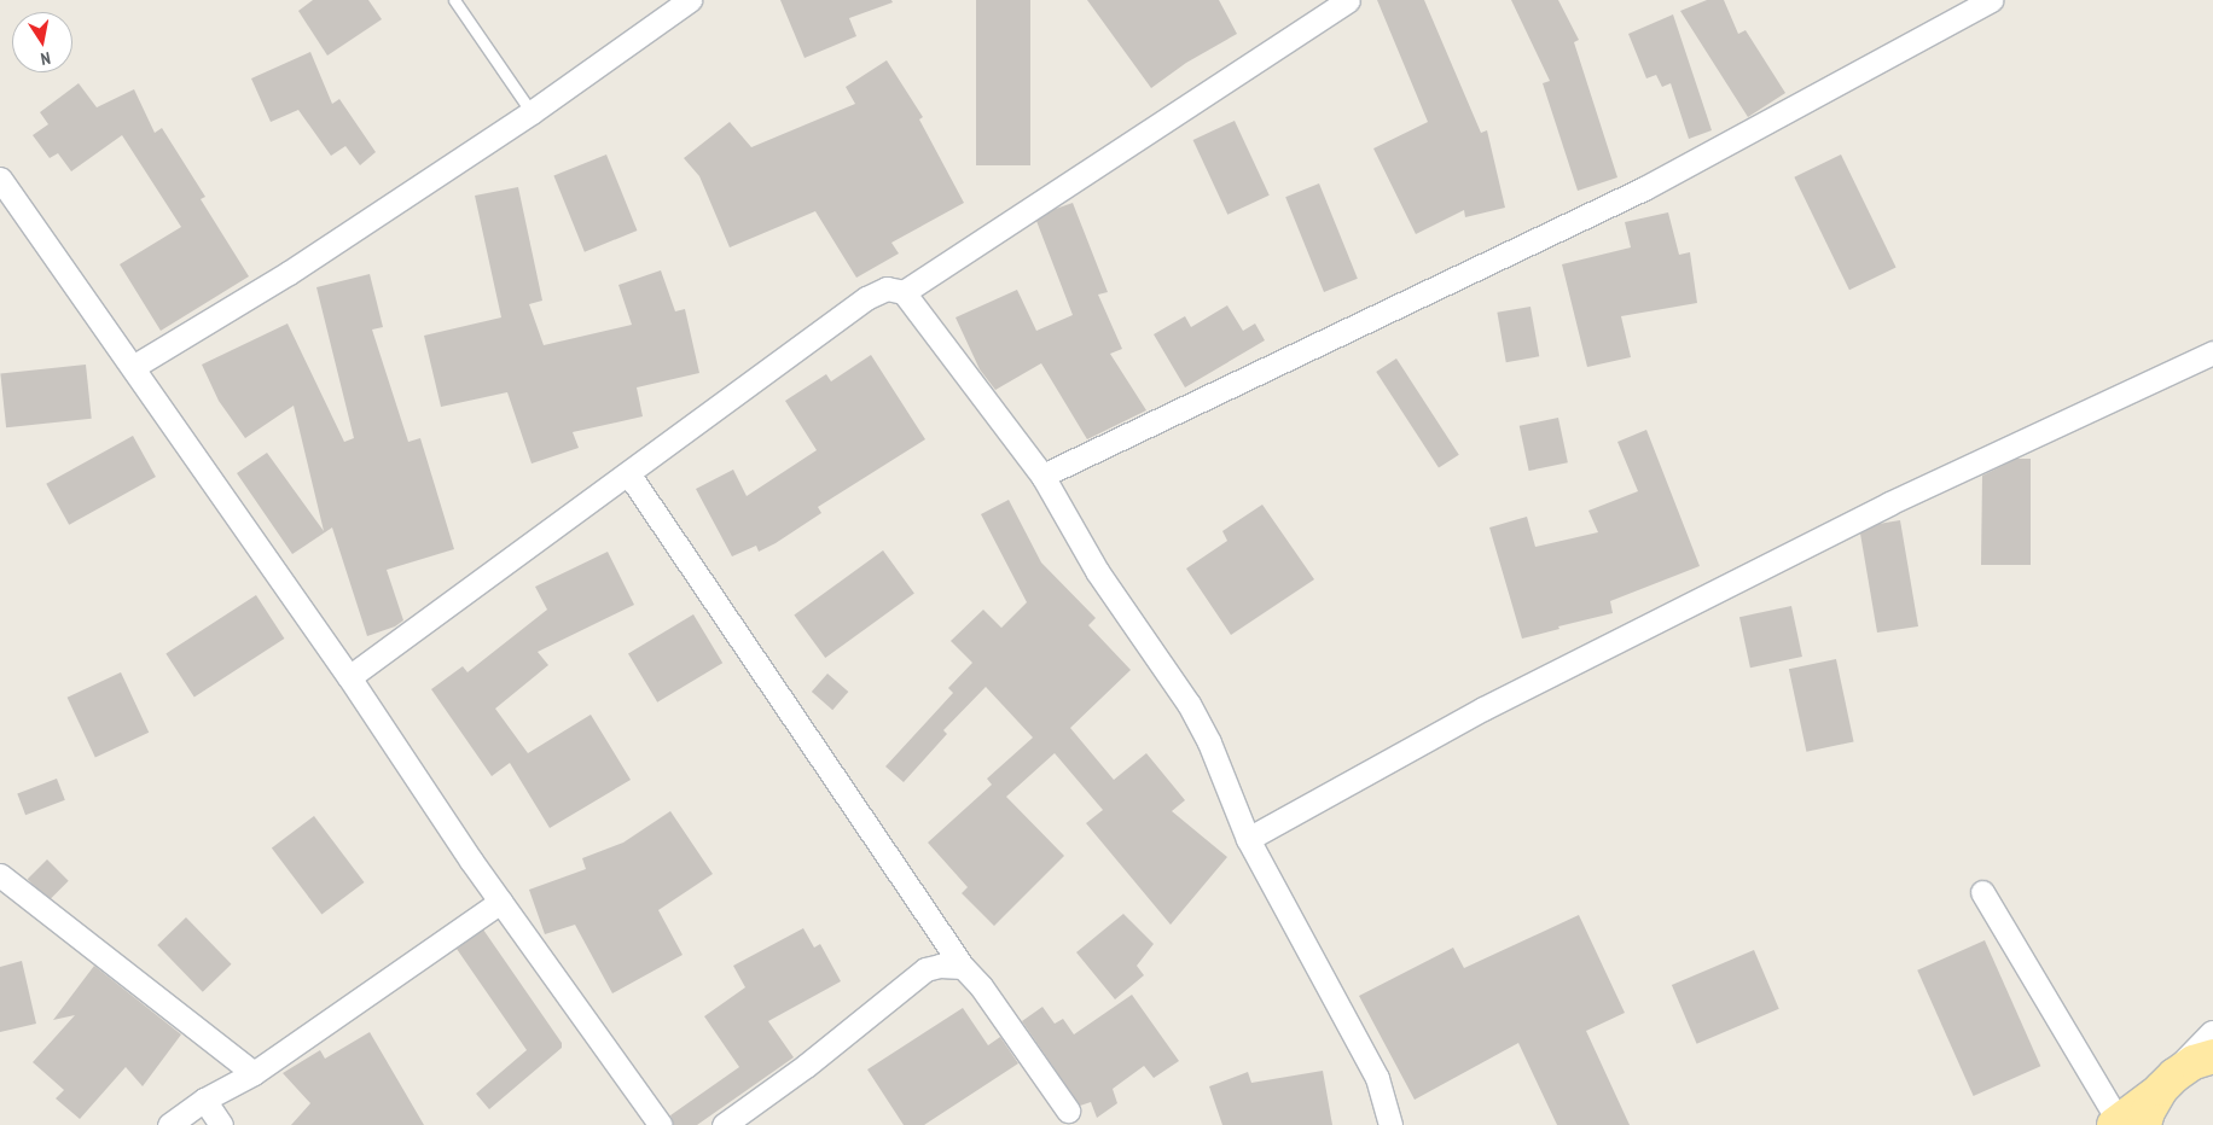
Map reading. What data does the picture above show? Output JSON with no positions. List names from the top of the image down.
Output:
{
  "north": "bottom"
}
